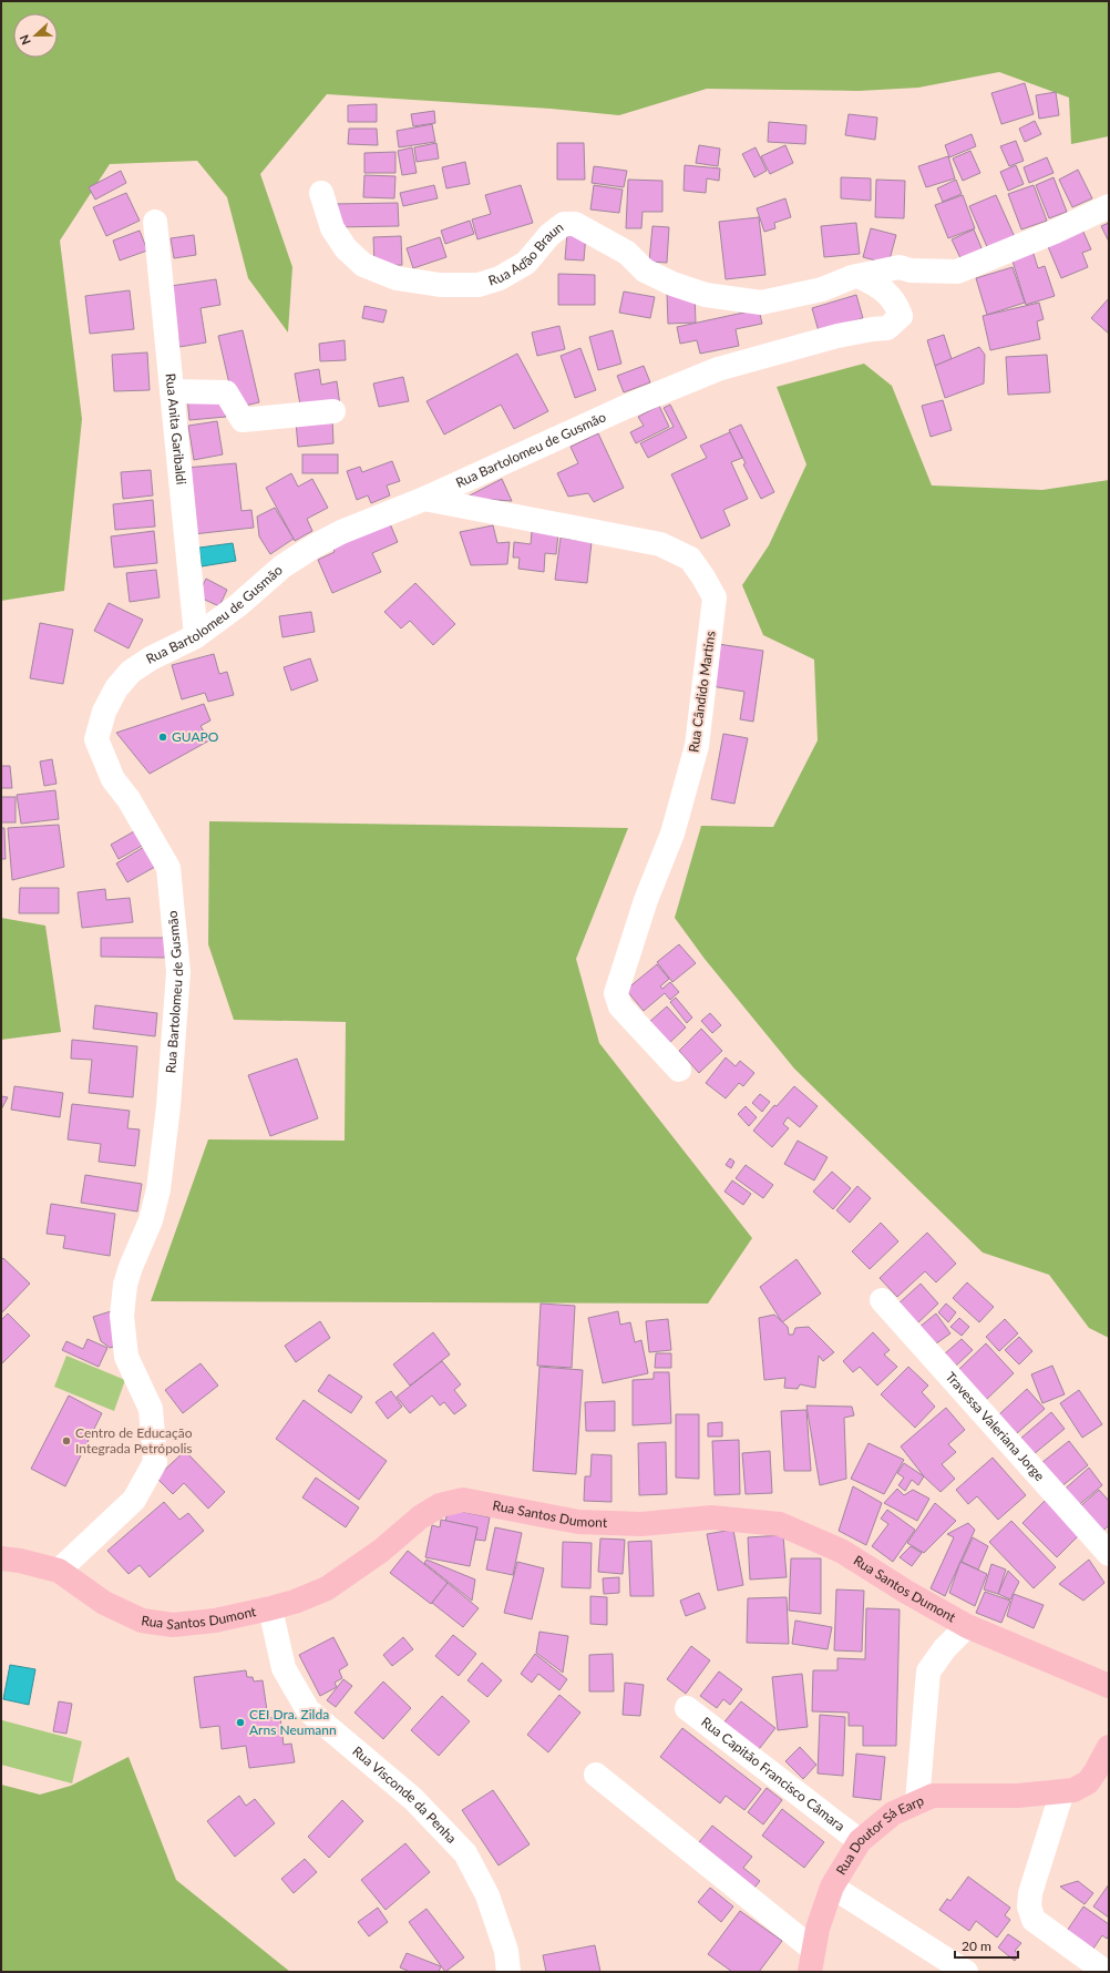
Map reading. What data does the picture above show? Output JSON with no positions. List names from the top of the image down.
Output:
{
  "streets": {
    "main road": ["Rua Santos Dumont", "Rua Doutor Sá Earp"],
    "street": [
      "Rua Adão Braun",
      "Rua Anita Garibaldi",
      "Rua Bartolomeu de Gusmão",
      "Rua Cândido Martins",
      "Travessa Valeriana Jorge",
      "Rua Capitão Francisco Câmara",
      "Rua Visconde da Penha"
    ]
  },
  "crossings": [
    ["Rua Adão Braun", "Rua Bartolomeu de Gusmão"],
    ["Rua Anita Garibaldi", "Rua Bartolomeu de Gusmão"],
    ["Rua Bartolomeu de Gusmão", "Rua Cândido Martins"],
    ["Rua Bartolomeu de Gusmão", "Rua Santos Dumont"],
    ["Rua Santos Dumont", "Rua Visconde da Penha"],
    ["Rua Capitão Francisco Câmara", "Rua Doutor Sá Earp"]
  ],
  "places": ["GUAPO", "Centro de Educação Integrada Petrópolis", "CEI Dra. Zilda Arns Neumann"],
  "scale_bar": "20 m",
  "north": "left"
}
